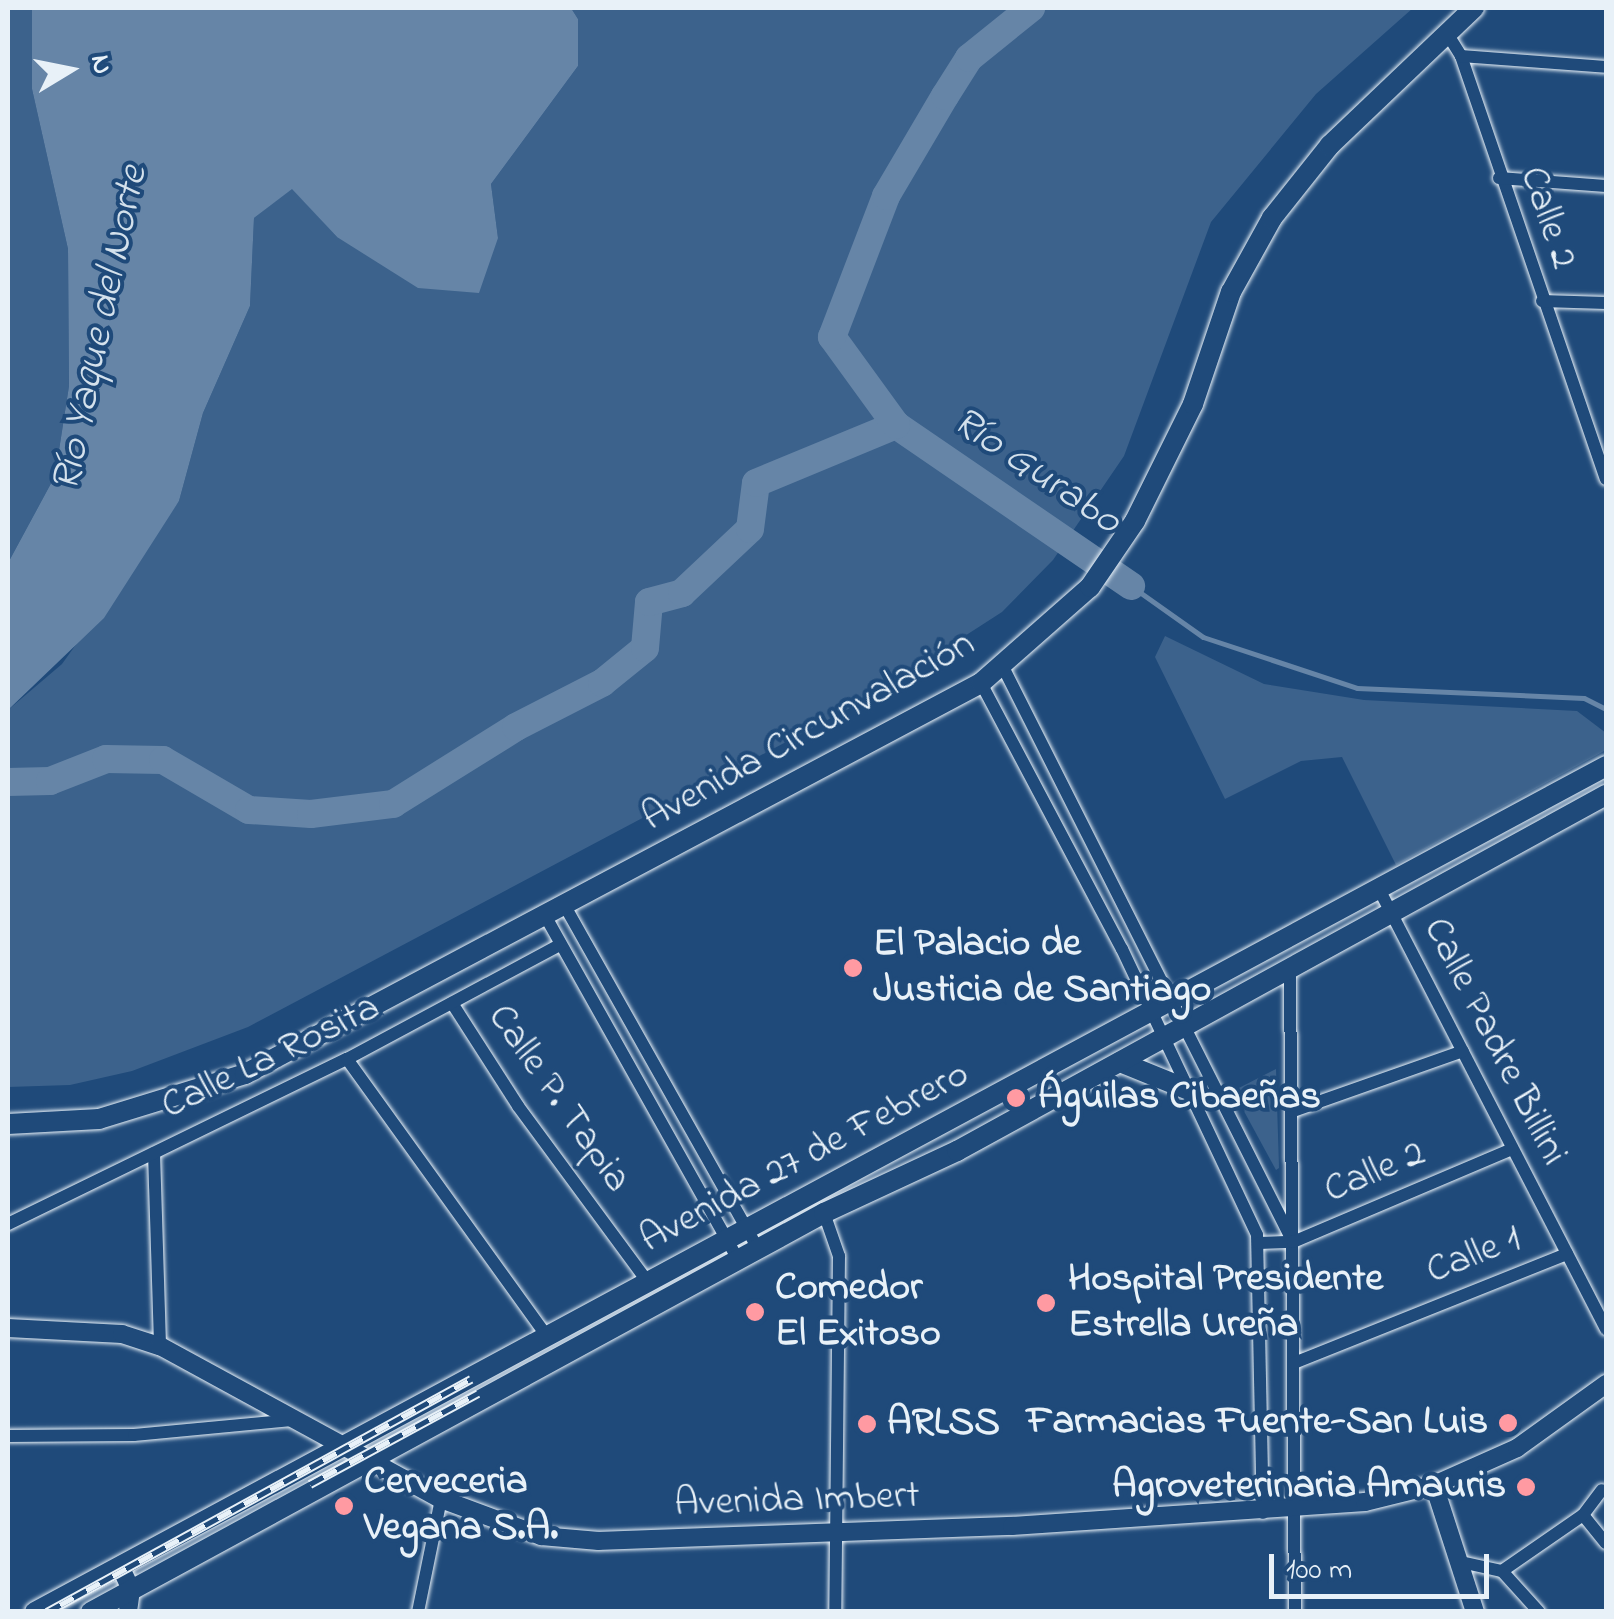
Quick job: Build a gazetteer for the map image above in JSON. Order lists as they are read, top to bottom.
{
  "streets": {
    "main road": ["Avenida Circunvalación", "Avenida 27 de Febrero", "Avenida Imbert"],
    "street": [
      "Calle 2",
      "Calle Padre Billini",
      "Calle La Rosita",
      "Calle P. Tapia",
      "Calle 1"
    ]
  },
  "crossings": [
    ["Calle 2", "Avenida Circunvalación"],
    ["Calle 2", "Calle Padre Billini"],
    ["Calle Padre Billini", "Avenida 27 de Febrero"],
    ["Calle Padre Billini", "Calle 1"],
    ["Calle La Rosita", "Calle P. Tapia"],
    ["Calle P. Tapia", "Avenida 27 de Febrero"],
    ["Avenida 27 de Febrero", "Avenida Imbert"]
  ],
  "water": ["Río Yaque del Norte", "Río Gurabo"],
  "places": [
    "El Palacio de Justicia de Santiago",
    "Águilas Cibaeñas",
    "Hospital Presidente Estrella Ureña",
    "Comedor El Exitoso",
    "Farmacias Fuente-San Luis",
    "ARLSS",
    "Agroveterinaria Amauris",
    "Cerveceria Vegana S.A."
  ],
  "scale_bar": "100 m",
  "north": "right"
}
